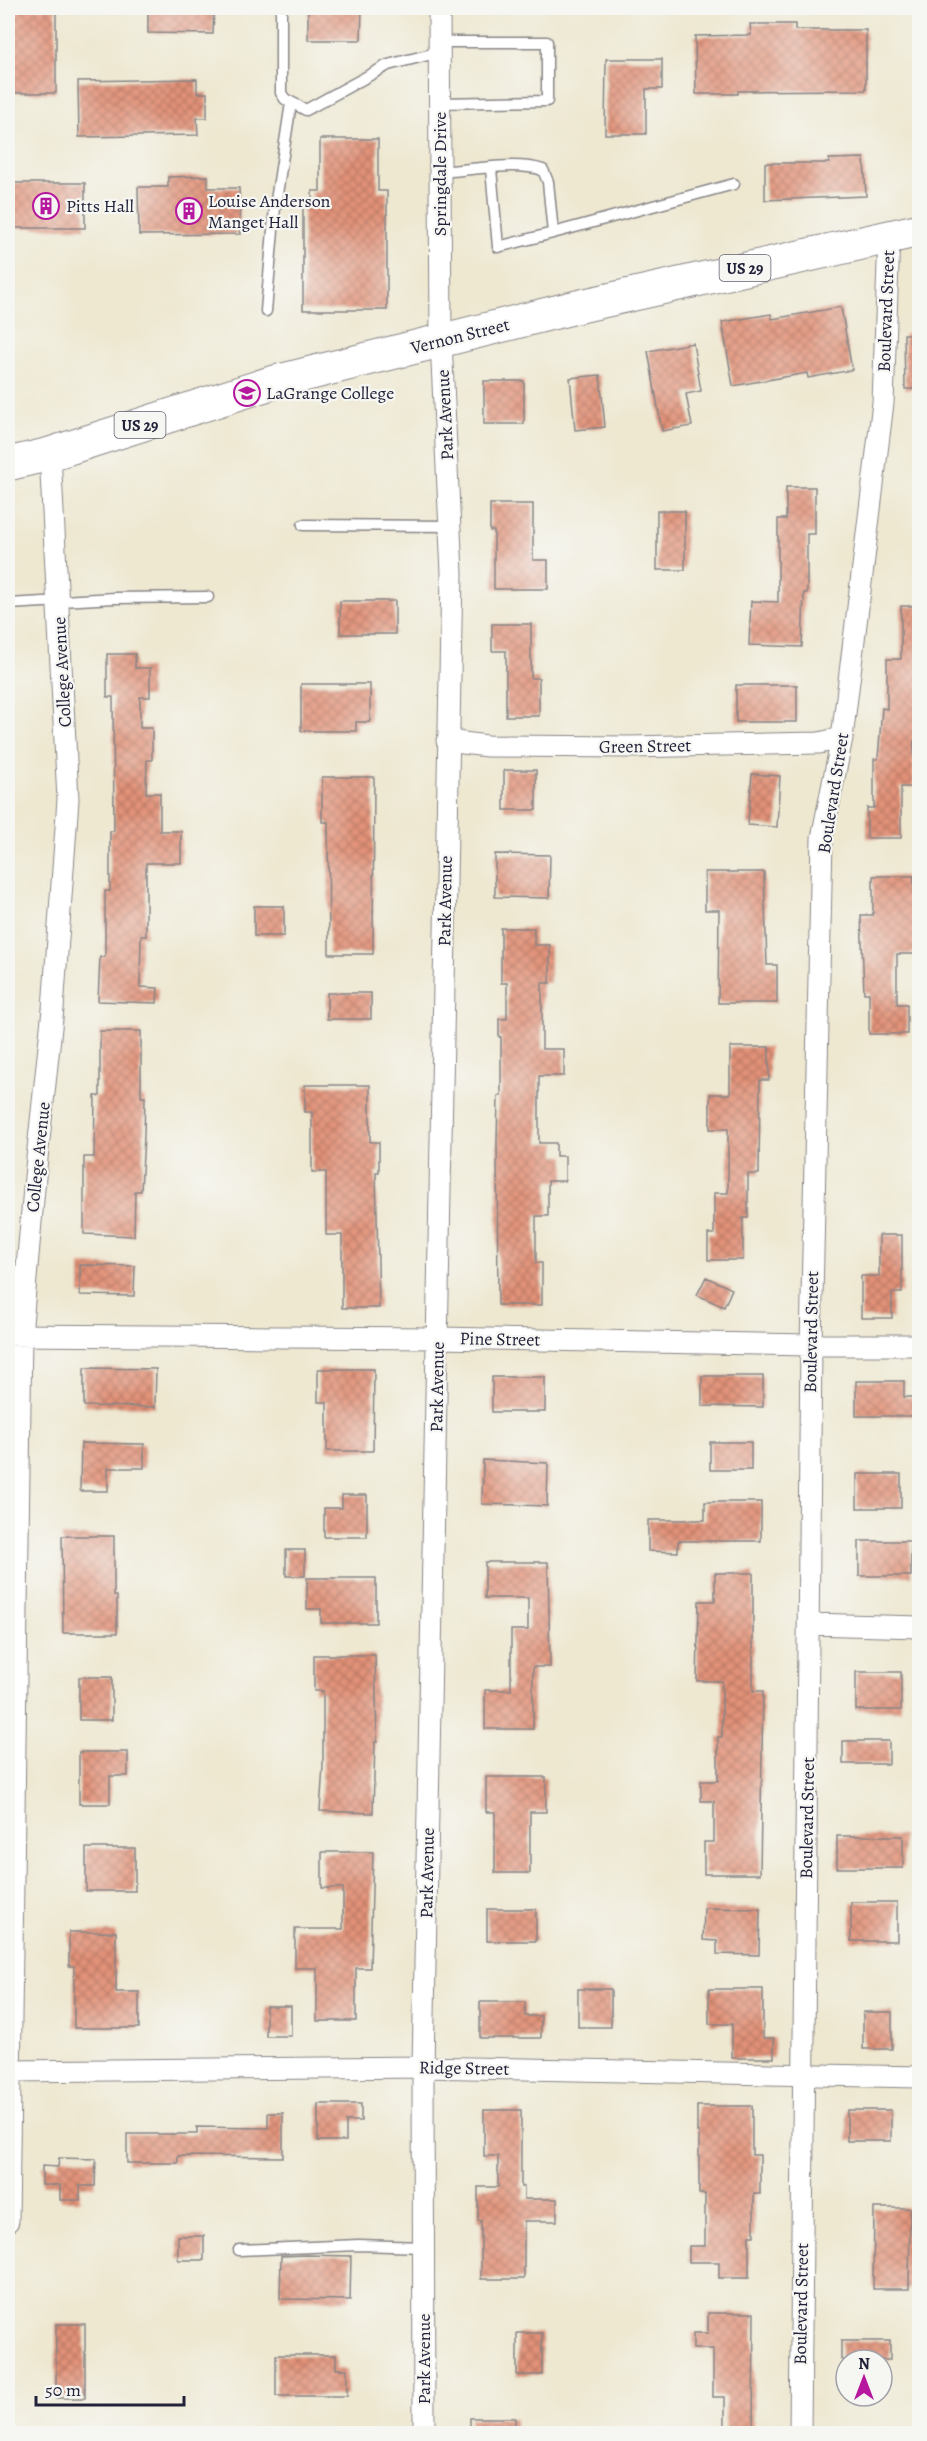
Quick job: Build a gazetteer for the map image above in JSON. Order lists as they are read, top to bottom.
{
  "streets": {
    "main road": ["US 29", "Vernon Street"],
    "street": [
      "Springdale Drive",
      "Boulevard Street",
      "Park Avenue",
      "College Avenue",
      "Green Street",
      "Pine Street",
      "Ridge Street"
    ]
  },
  "crossings": [
    ["Springdale Drive", "Vernon Street"],
    ["Springdale Drive", "Park Avenue"],
    ["Boulevard Street", "Vernon Street"],
    ["Boulevard Street", "Green Street"],
    ["Boulevard Street", "Pine Street"],
    ["Boulevard Street", "Ridge Street"],
    ["Vernon Street", "Park Avenue"],
    ["Vernon Street", "College Avenue"],
    ["Park Avenue", "Green Street"],
    ["Park Avenue", "Pine Street"],
    ["Park Avenue", "Ridge Street"],
    ["College Avenue", "Pine Street"],
    ["College Avenue", "Ridge Street"]
  ],
  "places": {
    "building": ["Pitts Hall", "Louise Anderson Manget Hall"],
    "school or university": ["LaGrange College"]
  },
  "scale_bar": "50 m",
  "north": "top"
}
